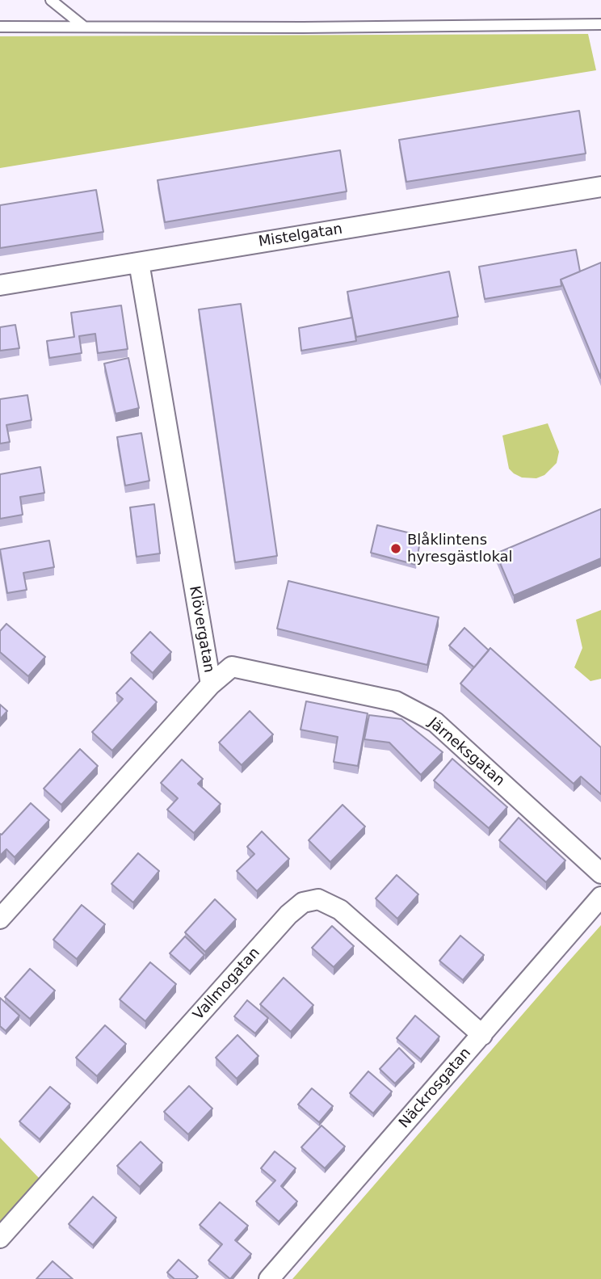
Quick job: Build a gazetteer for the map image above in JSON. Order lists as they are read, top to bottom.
{
  "streets": {
    "street": [
      "Mistelgatan",
      "Klövergatan",
      "Järneksgatan",
      "Vallmogatan",
      "Näckrosgatan"
    ]
  },
  "crossings": [
    ["Mistelgatan", "Klövergatan"],
    ["Klövergatan", "Järneksgatan"],
    ["Vallmogatan", "Näckrosgatan"]
  ],
  "places": ["Blåklintens hyresgästlokal"]
}
